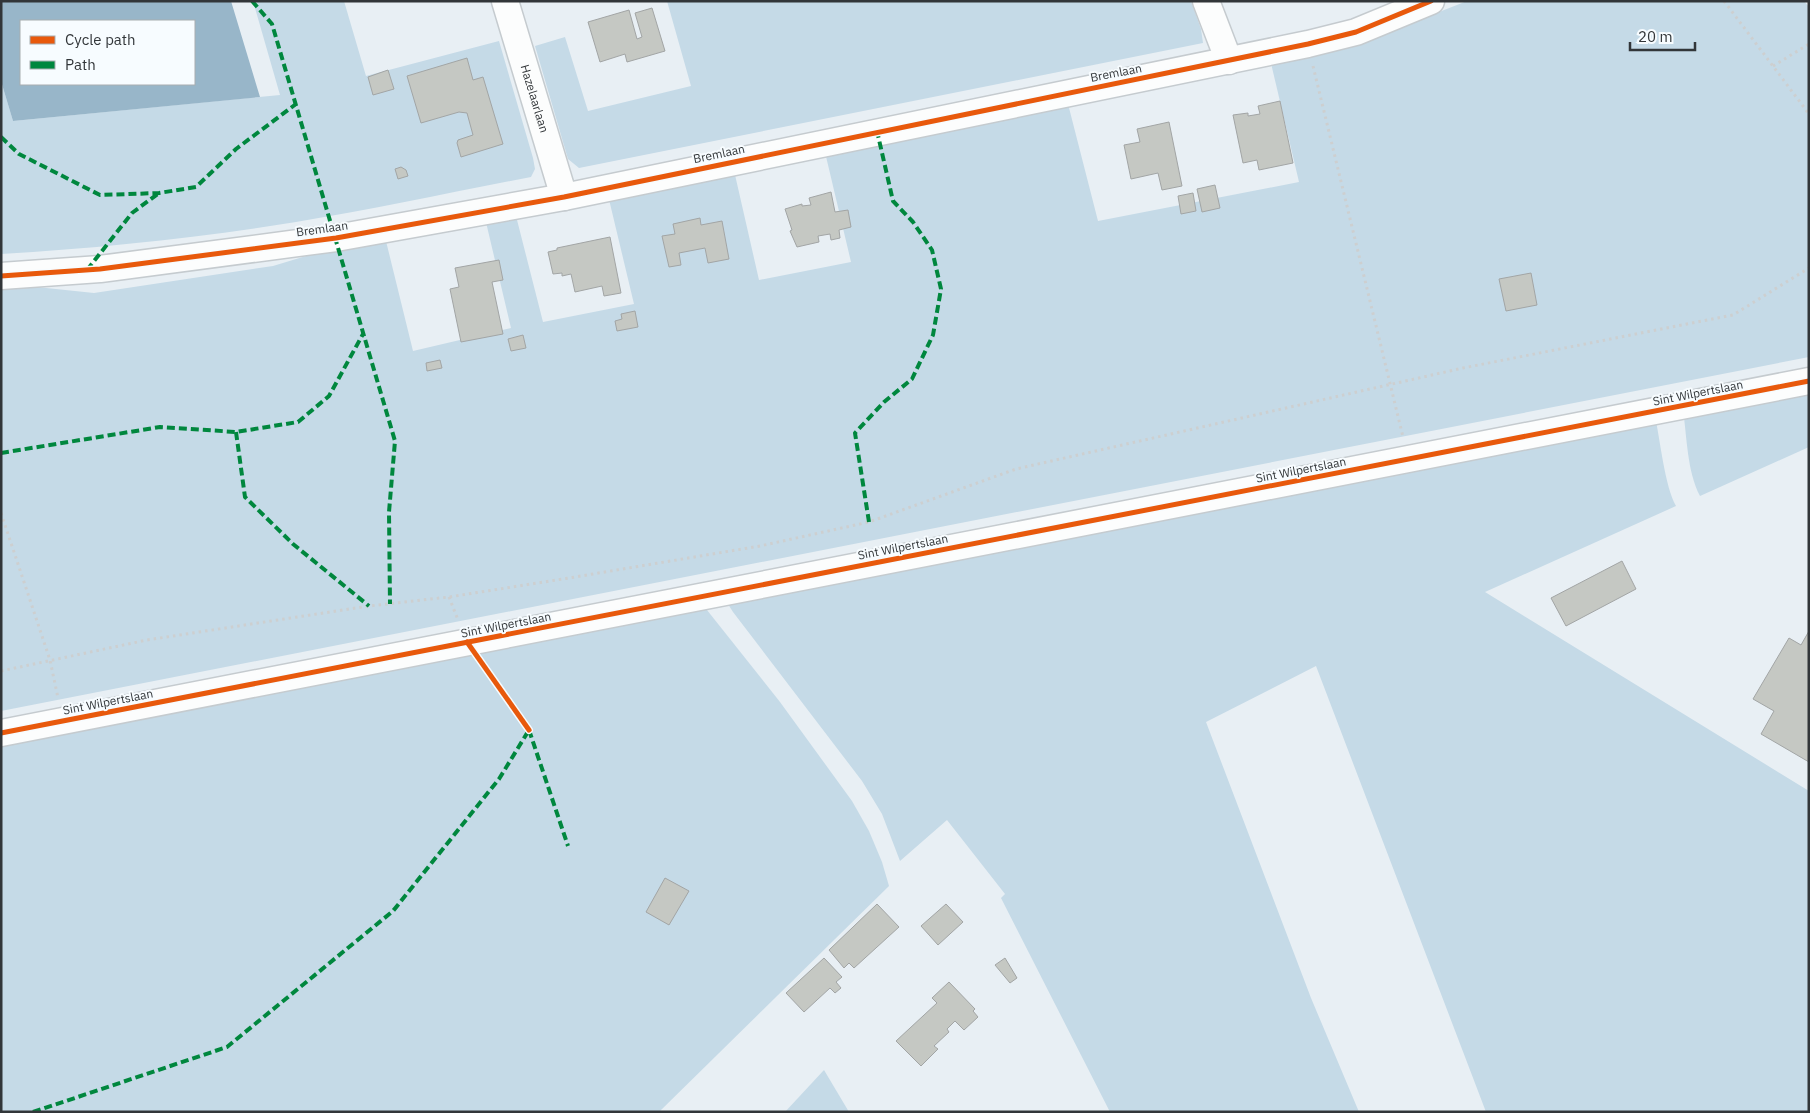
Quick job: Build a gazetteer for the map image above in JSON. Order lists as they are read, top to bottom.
{
  "streets": {
    "street": ["Bremlaan", "Hazelaarlaan", "Sint Wilpertslaan"]
  },
  "crossings": [
    ["Bremlaan", "Hazelaarlaan"]
  ],
  "legend": ["Cycle path", "Path"],
  "scale_bar": "20 m"
}
